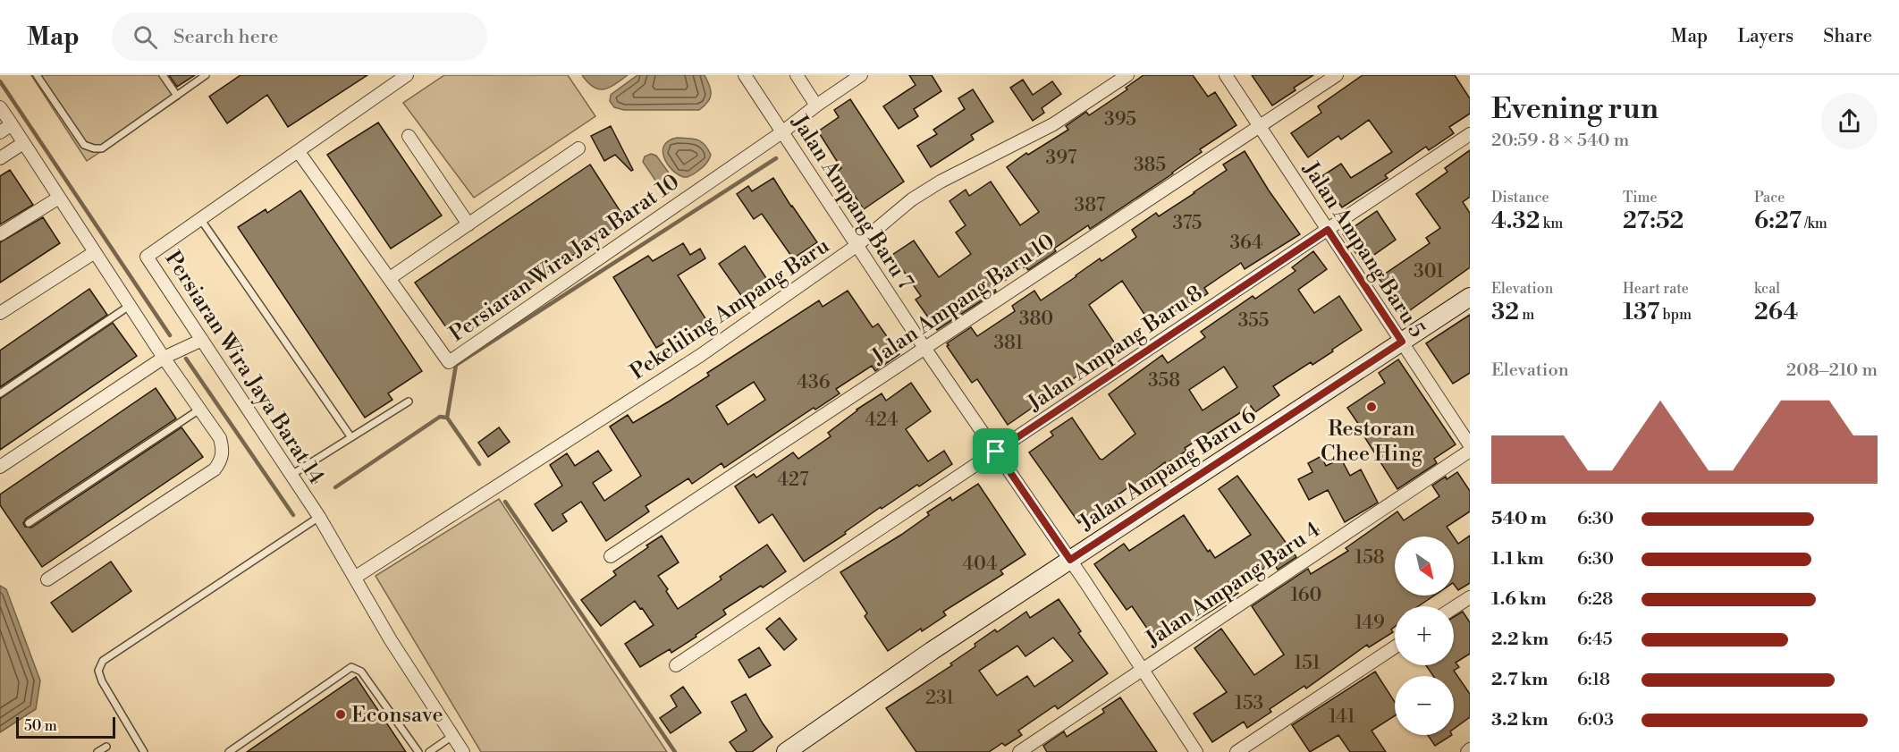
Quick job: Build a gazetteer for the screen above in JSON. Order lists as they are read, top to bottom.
{
  "streets": {
    "main road": ["Jalan Ampang Baru 6"],
    "street": [
      "Jalan Ampang Baru 7",
      "Jalan Ampang Baru 5",
      "Persiaran Wira Jaya Barat 10",
      "Jalan Ampang Baru 10",
      "Pekeliling Ampang Baru",
      "Jalan Ampang Baru 8",
      "Persiaran Wira Jaya Barat 14",
      "Jalan Ampang Baru 4"
    ]
  },
  "crossings": [
    ["Jalan Ampang Baru 7", "Persiaran Wira Jaya Barat 10"],
    ["Jalan Ampang Baru 7", "Jalan Ampang Baru 10"],
    ["Jalan Ampang Baru 7", "Pekeliling Ampang Baru"],
    ["Jalan Ampang Baru 7", "Jalan Ampang Baru 8"],
    ["Jalan Ampang Baru 7", "Jalan Ampang Baru 6"],
    ["Jalan Ampang Baru 7", "Jalan Ampang Baru 4"],
    ["Jalan Ampang Baru 5", "Jalan Ampang Baru 10"],
    ["Jalan Ampang Baru 5", "Jalan Ampang Baru 8"],
    ["Jalan Ampang Baru 5", "Jalan Ampang Baru 6"],
    ["Persiaran Wira Jaya Barat 10", "Persiaran Wira Jaya Barat 14"],
    ["Pekeliling Ampang Baru", "Persiaran Wira Jaya Barat 14"]
  ],
  "places": ["Restoran Chee Hing", "Econsave"],
  "house_numbers": [
    "395",
    "397",
    "385",
    "387",
    "375",
    "364",
    "301",
    "380",
    "355",
    "381",
    "358",
    "436",
    "424",
    "427",
    "158",
    "404",
    "160",
    "149",
    "151",
    "231",
    "153",
    "141"
  ],
  "scale_bar": "50 m",
  "north": "bottom right",
  "page": {
    "header": "Map",
    "search": "Search here",
    "nav": ["Map", "Layers", "Share"],
    "heading": ["Evening run", "20:59 · 8 × 540 m"],
    "stats": [
      ["Distance", "4.32 km"],
      ["Time", "27:52"],
      ["Pace", "6:27 /km"],
      ["Elevation", "32 m"],
      ["Heart rate", "137 bpm"],
      ["kcal", "264"]
    ],
    "chart": ["Elevation", "208–210 m"],
    "list": [
      {
        "name": "540 m",
        "note": "6:30"
      },
      {
        "name": "1.1 km",
        "note": "6:30"
      },
      {
        "name": "1.6 km",
        "note": "6:28"
      },
      {
        "name": "2.2 km",
        "note": "6:45"
      },
      {
        "name": "2.7 km",
        "note": "6:18"
      },
      {
        "name": "3.2 km",
        "note": "6:03"
      }
    ],
    "map_buttons": ["+", "−"],
    "scale": "50 m"
  }
}
